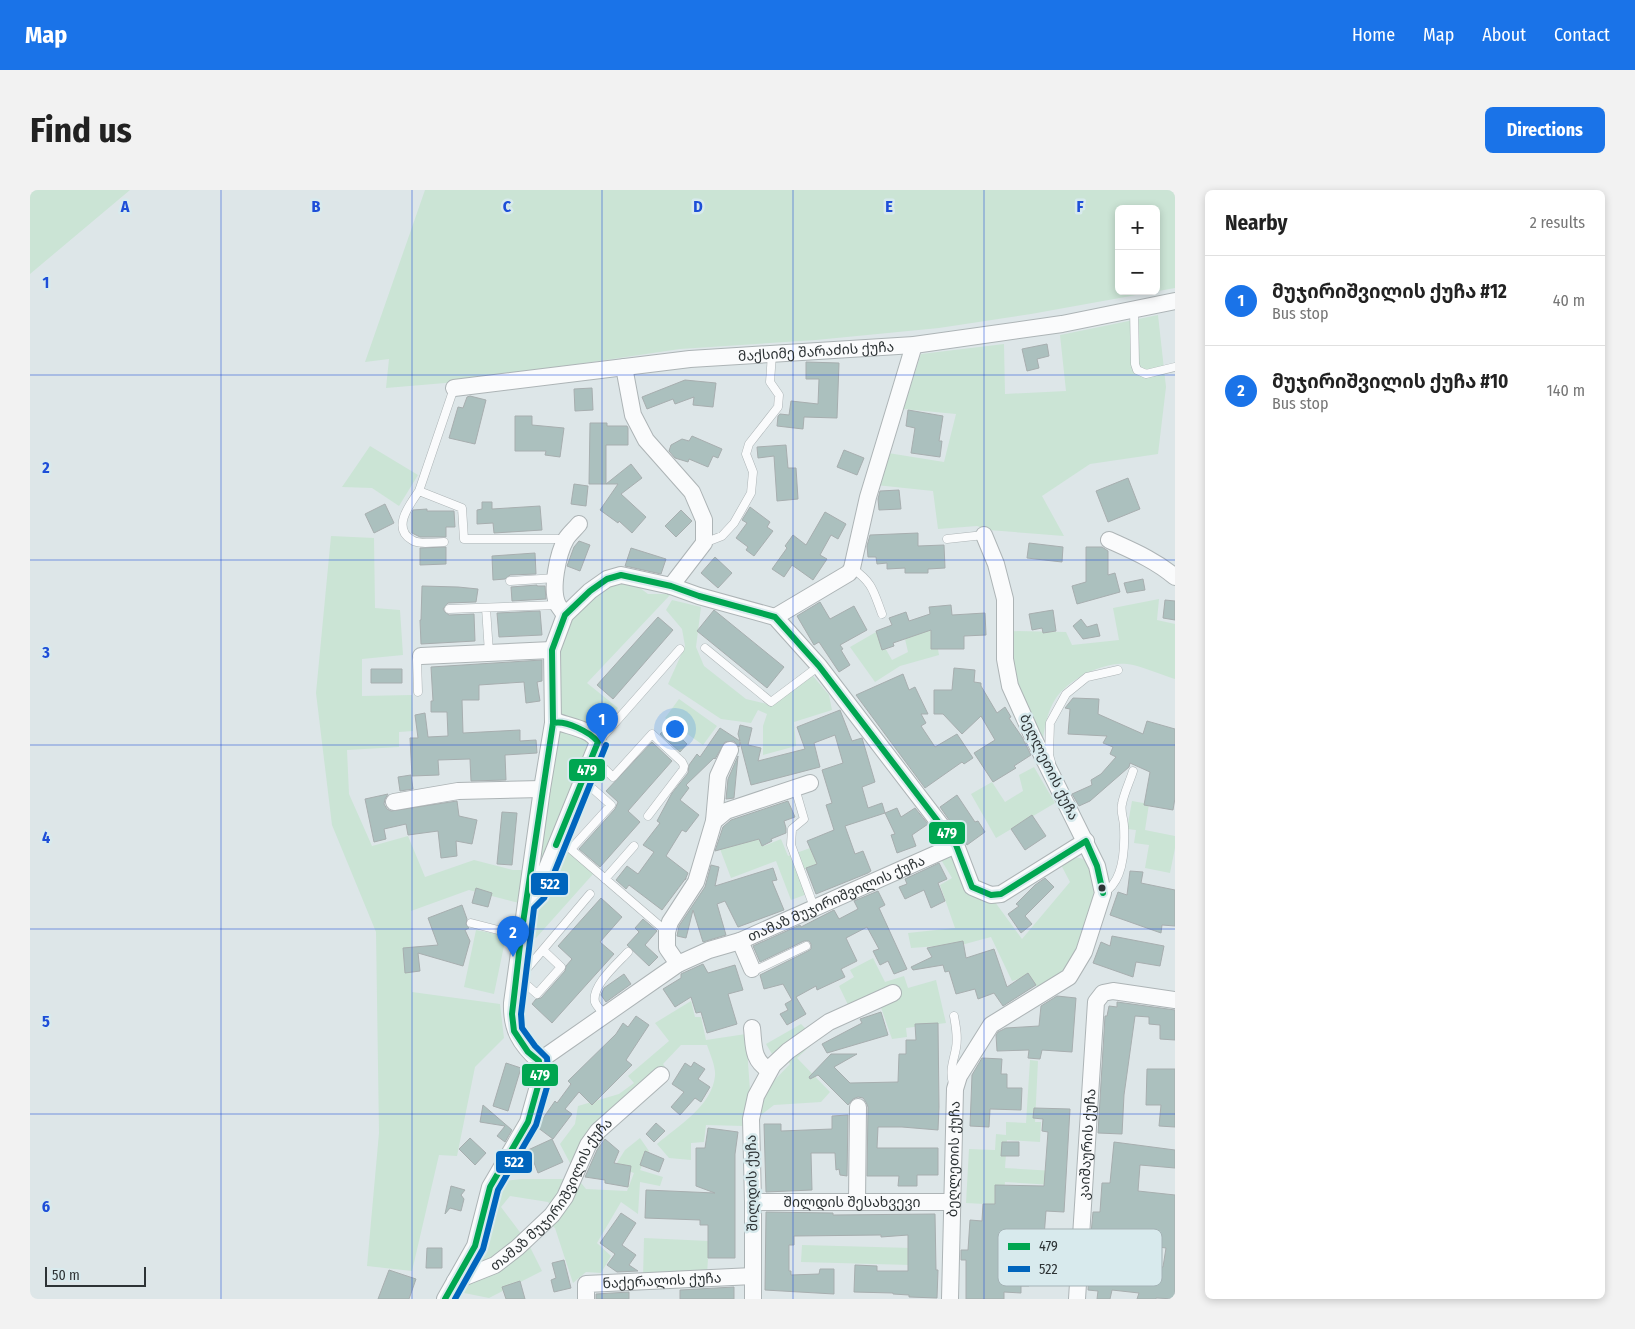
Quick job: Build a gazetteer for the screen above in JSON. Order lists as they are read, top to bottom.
{
  "streets": {
    "street": [
      "მაქსიმე შარაძის ქუჩა",
      "ბეღლეთის ქუჩა",
      "თამაზ მუჯირიშვილის ქუჩა",
      "კაიშაურის ქუჩა",
      "შილდის ქუჩა",
      "შილდის შესახვევი",
      "ნაქერალის ქუჩა"
    ]
  },
  "crossings": [
    ["ბეღლეთის ქუჩა", "შილდის შესახვევი"],
    ["შილდის ქუჩა", "შილდის შესახვევი"],
    ["შილდის ქუჩა", "ნაქერალის ქუჩა"]
  ],
  "lines": ["transit line 479", "transit line 522"],
  "legend": ["479", "522"],
  "scale_bar": "50 m",
  "page": {
    "header": "Map",
    "nav": [
      "Home",
      "Map",
      "About",
      "Contact"
    ],
    "buttons": "Directions",
    "title": "Find us",
    "heading": ["Nearby", "2 results"],
    "map_buttons": ["+", "−"],
    "list": [
      {
        "mark": "1",
        "name": "მუჯირიშვილის ქუჩა #12",
        "note": "Bus stop",
        "value": "40 m"
      },
      {
        "mark": "2",
        "name": "მუჯირიშვილის ქუჩა #10",
        "note": "Bus stop",
        "value": "140 m"
      }
    ],
    "pins": ["1", "2"],
    "scale": "50 m"
  },
  "grid": {
    "columns": [
      "A",
      "B",
      "C",
      "D",
      "E",
      "F"
    ],
    "rows": [
      "1",
      "2",
      "3",
      "4",
      "5",
      "6"
    ]
  }
}
